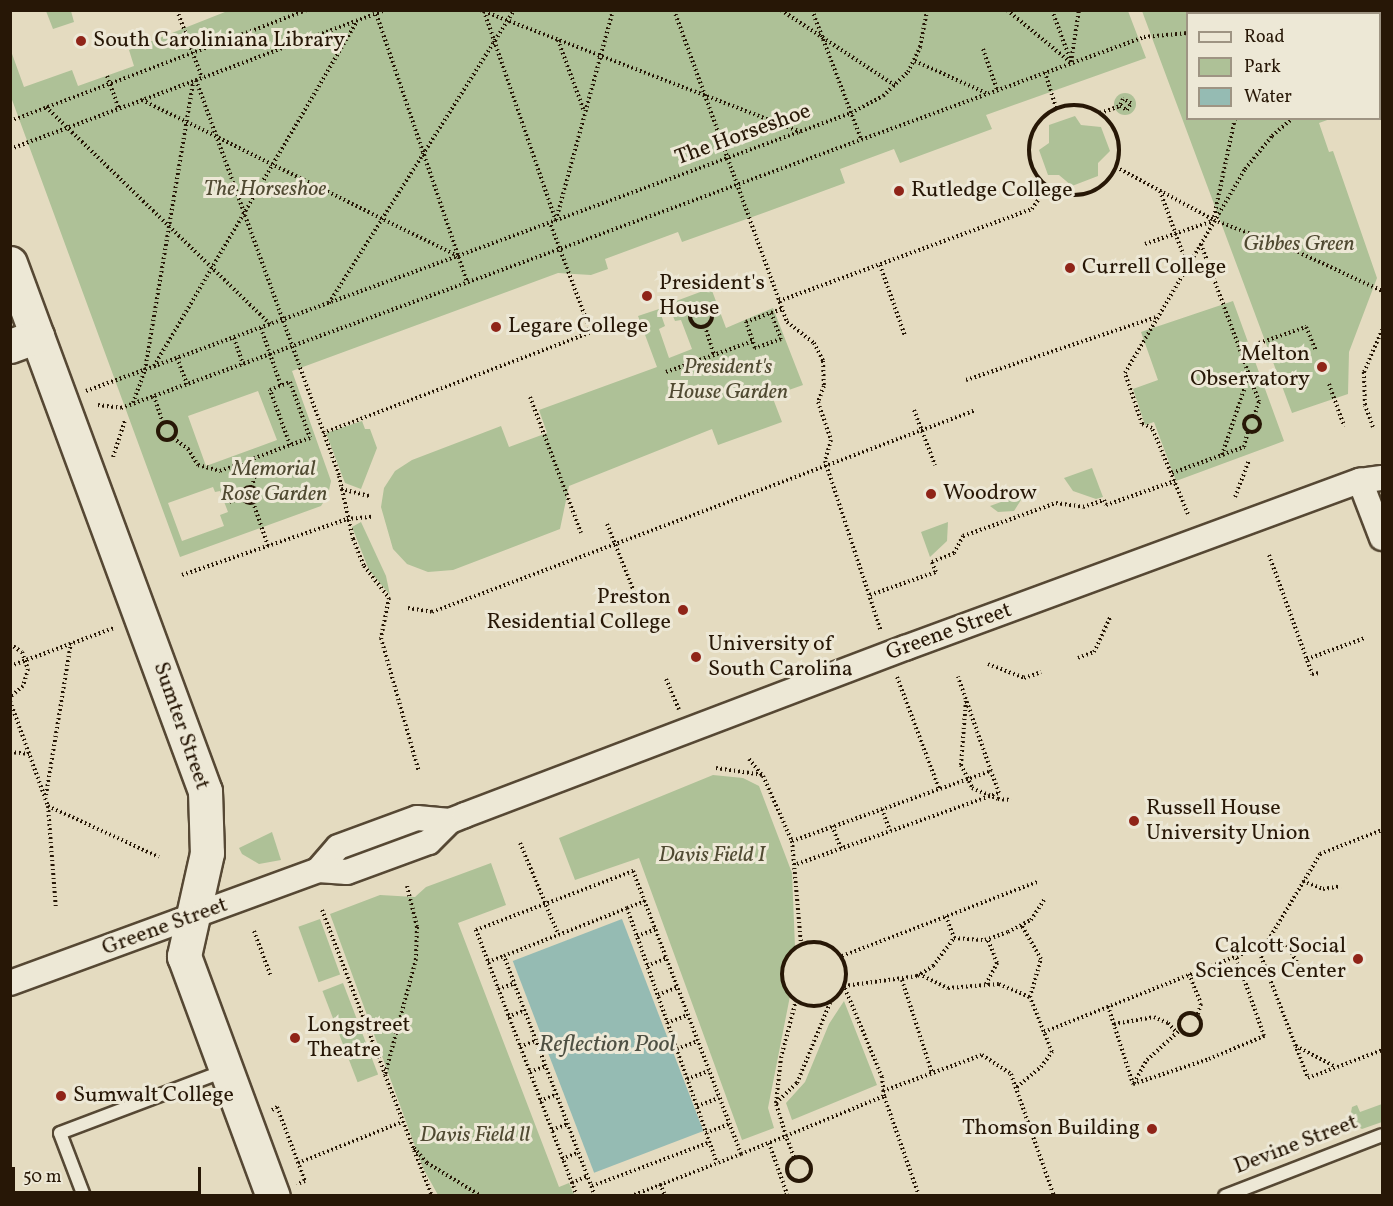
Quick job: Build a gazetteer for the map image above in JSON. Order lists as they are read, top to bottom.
{
  "streets": {
    "street": ["Greene Street", "Sumter Street"],
    "lane": ["Devine Street"],
    "path": ["The Horseshoe"]
  },
  "crossings": [
    ["Greene Street", "Sumter Street"]
  ],
  "water": ["Reflection Pool"],
  "parks": [
    "The Horseshoe",
    "Gibbes Green",
    "President's House Garden",
    "Memorial Rose Garden",
    "Davis Field I",
    "Davis Field ll"
  ],
  "places": [
    "South Caroliniana Library",
    "Rutledge College",
    "Currell College",
    "President's House",
    "Legare College",
    "Melton Observatory",
    "Woodrow",
    "Preston Residential College",
    "University of South Carolina",
    "Russell House University Union",
    "Calcott Social Sciences Center",
    "Longstreet Theatre",
    "Sumwalt College",
    "Thomson Building"
  ],
  "legend": ["Road", "Park", "Water"],
  "scale_bar": "50 m"
}
